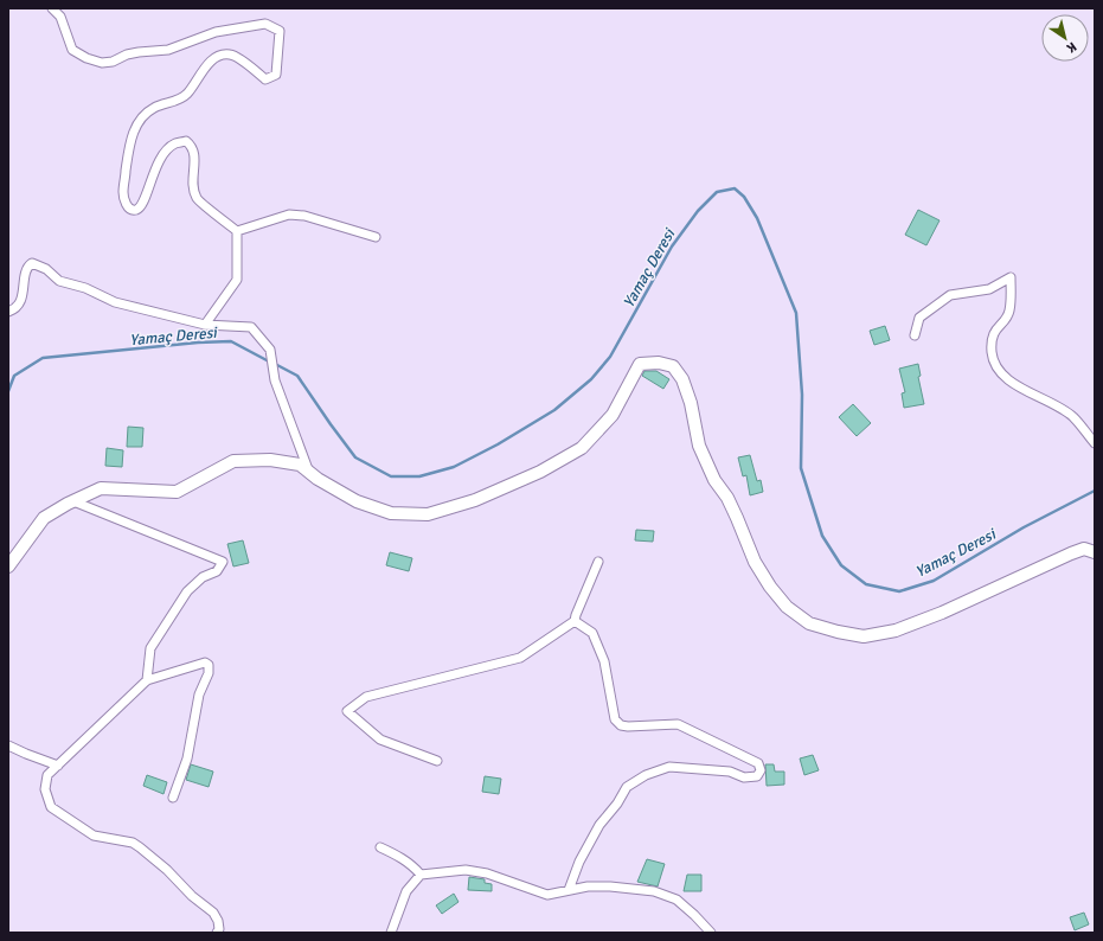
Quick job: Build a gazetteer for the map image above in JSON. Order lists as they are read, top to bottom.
{
  "water": ["Yamaç Deresi"],
  "north": "bottom right"
}
